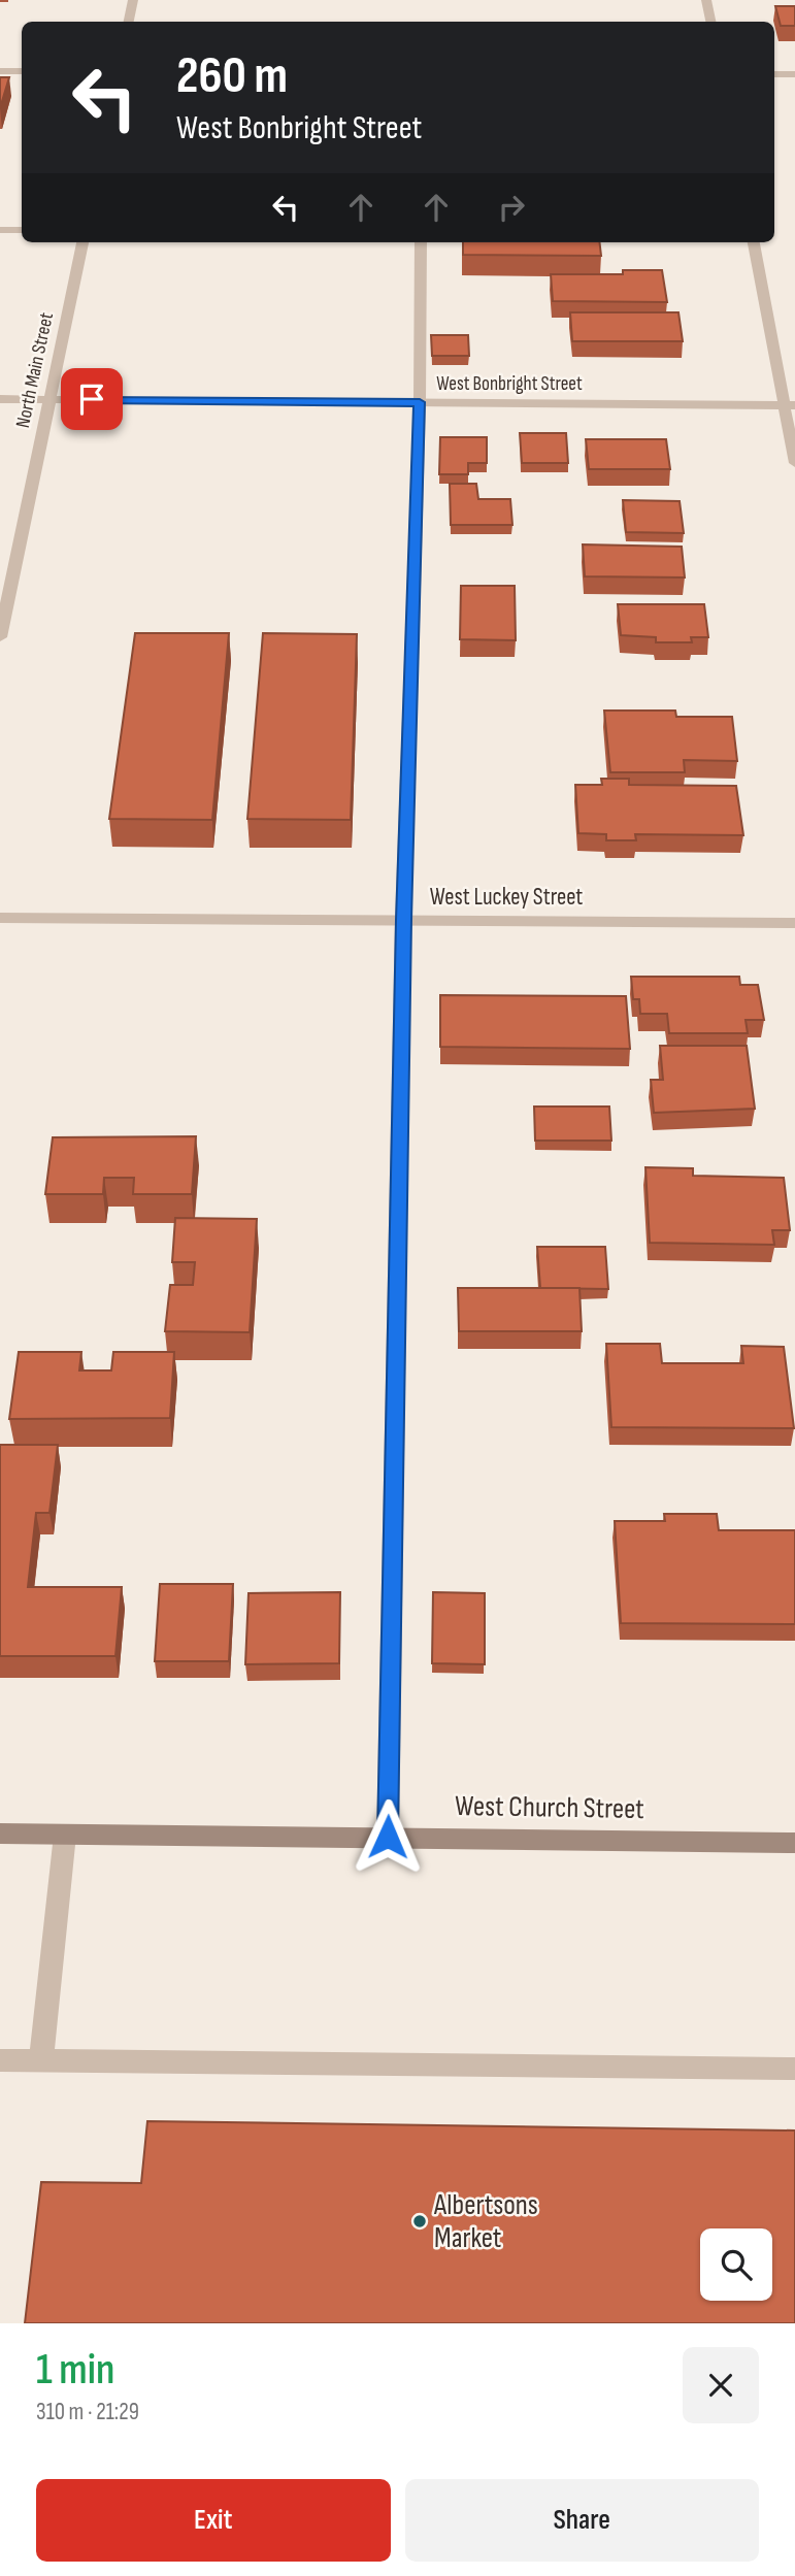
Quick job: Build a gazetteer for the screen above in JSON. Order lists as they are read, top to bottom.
{
  "streets": {
    "street": [
      "North Main Street",
      "West Bonbright Street",
      "West Luckey Street",
      "West Church Street"
    ]
  },
  "crossings": [
    ["North Main Street", "West Bonbright Street"]
  ],
  "places": ["Albertsons Market"],
  "page": {
    "turn": ["260 m", "West Bonbright Street"],
    "heading": ["1 min", "310 m · 21:29"],
    "buttons": ["Exit", "Share"]
  }
}
